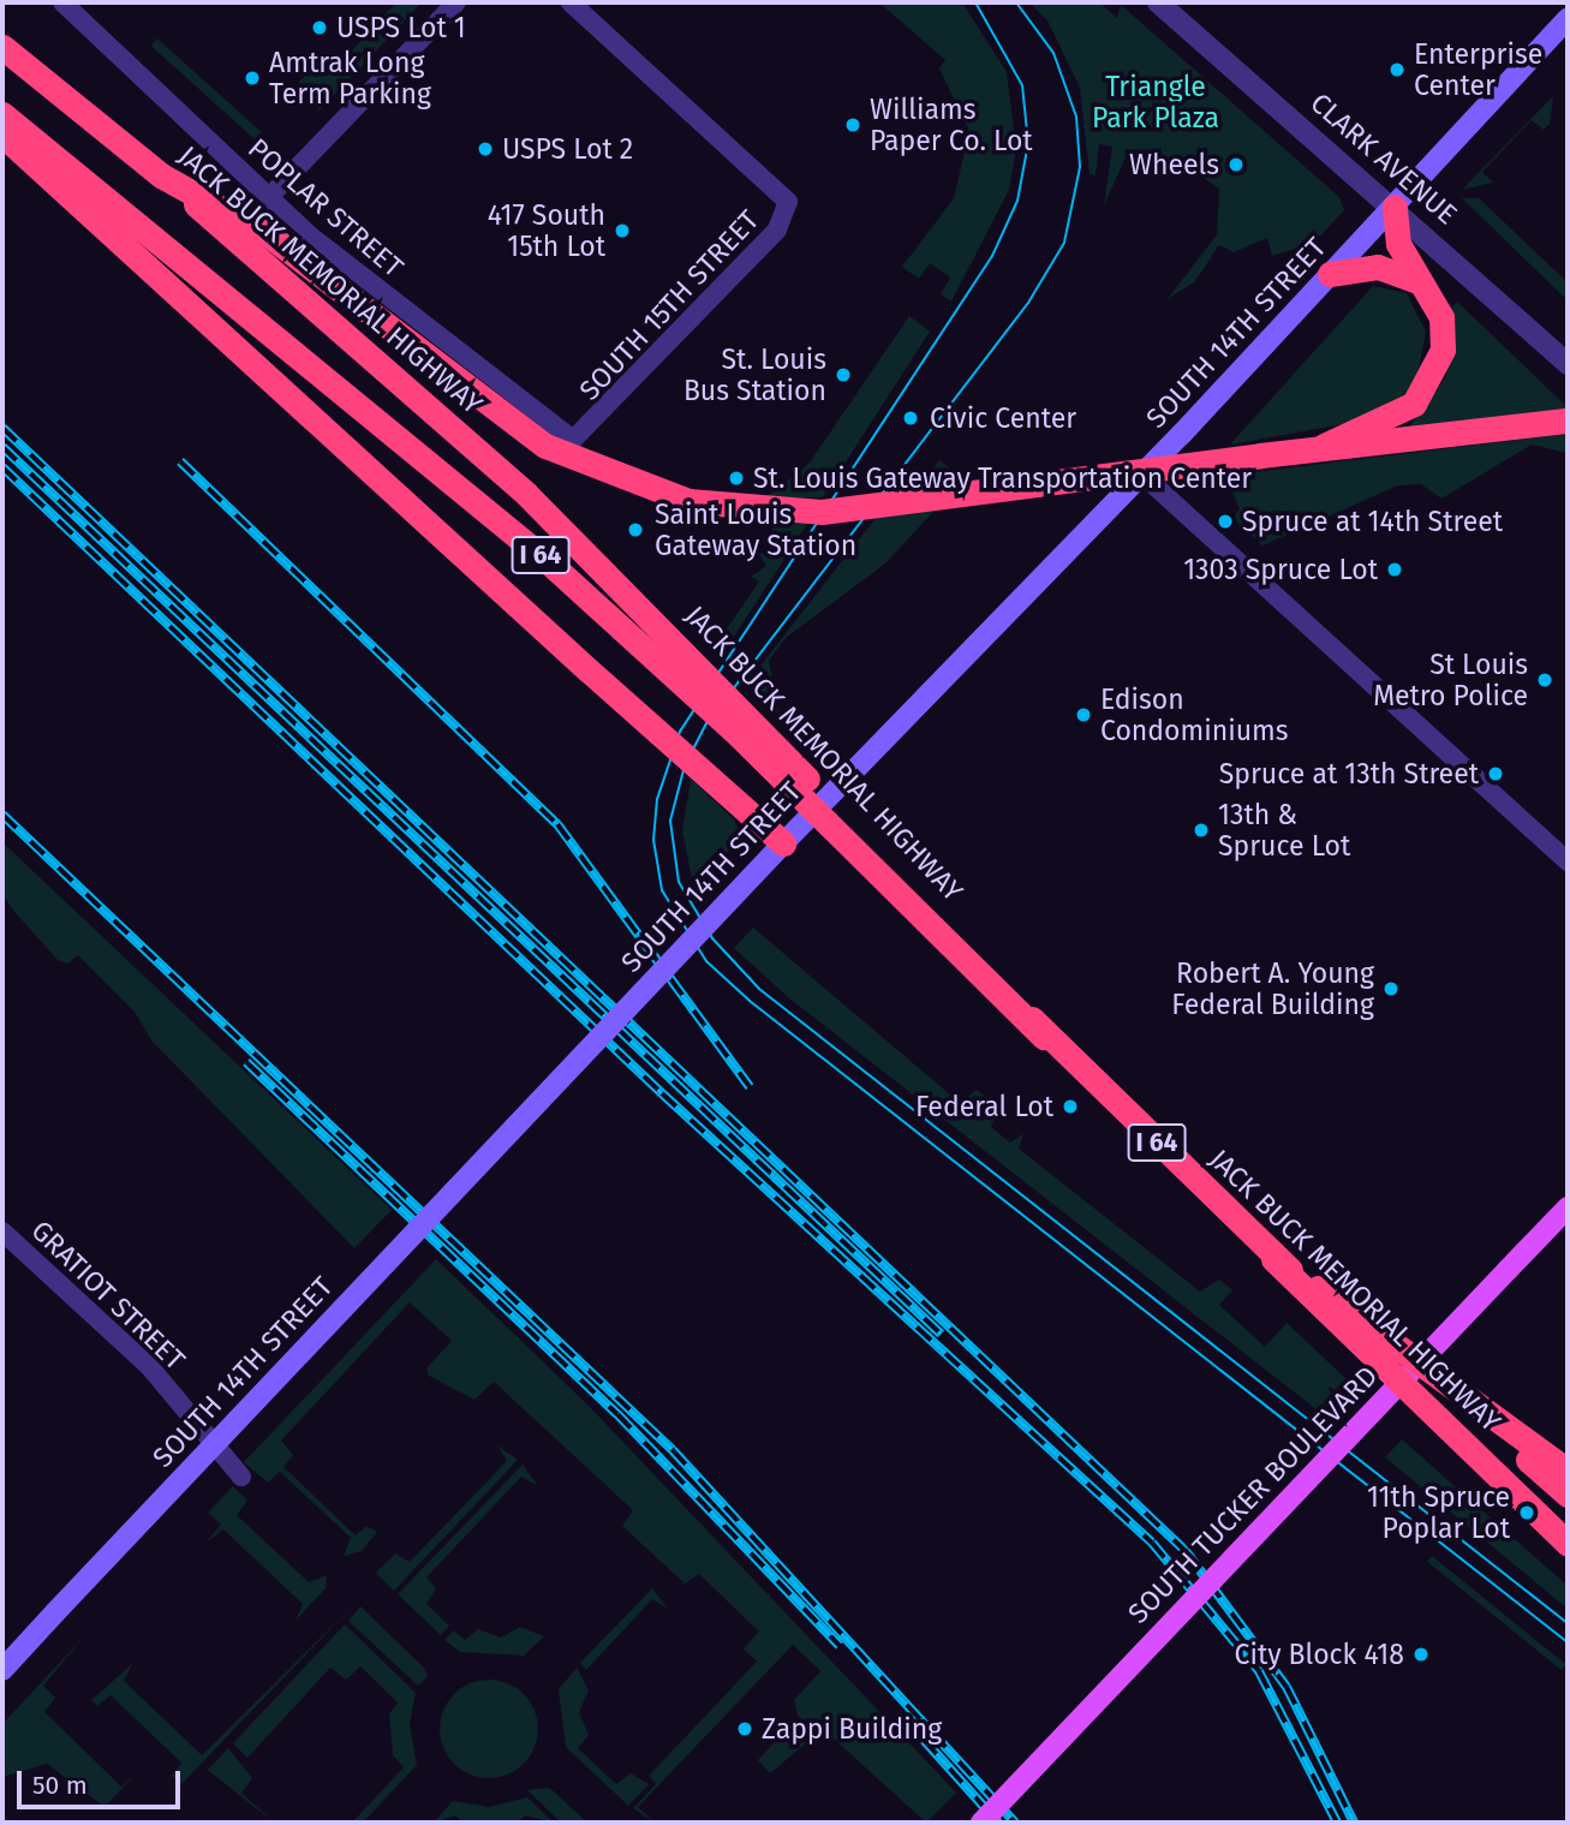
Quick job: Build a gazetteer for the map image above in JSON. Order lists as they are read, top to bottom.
{
  "streets": {
    "highway": ["JACK BUCK MEMORIAL HIGHWAY", "I 64"],
    "main road": ["SOUTH 14TH STREET", "SOUTH TUCKER BOULEVARD"],
    "street": [
      "CLARK AVENUE",
      "POPLAR STREET",
      "SOUTH 15TH STREET",
      "GRATIOT STREET"
    ]
  },
  "crossings": [
    ["CLARK AVENUE", "SOUTH 14TH STREET"],
    ["POPLAR STREET", "SOUTH 15TH STREET"]
  ],
  "parks": ["Triangle Park Plaza"],
  "places": [
    "USPS Lot 1",
    "Enterprise Center",
    "Amtrak Long Term Parking",
    "Williams Paper Co. Lot",
    "USPS Lot 2",
    "Wheels",
    "417 South 15th Lot",
    "St. Louis Bus Station",
    "Civic Center",
    "St. Louis Gateway Transportation Center",
    "Spruce at 14th Street",
    "Saint Louis Gateway Station",
    "1303 Spruce Lot",
    "St Louis Metro Police",
    "Edison Condominiums",
    "Spruce at 13th Street",
    "13th & Spruce Lot",
    "Robert A. Young Federal Building",
    "Federal Lot",
    "11th Spruce Poplar Lot",
    "City Block 418",
    "Zappi Building"
  ],
  "scale_bar": "50 m"
}
